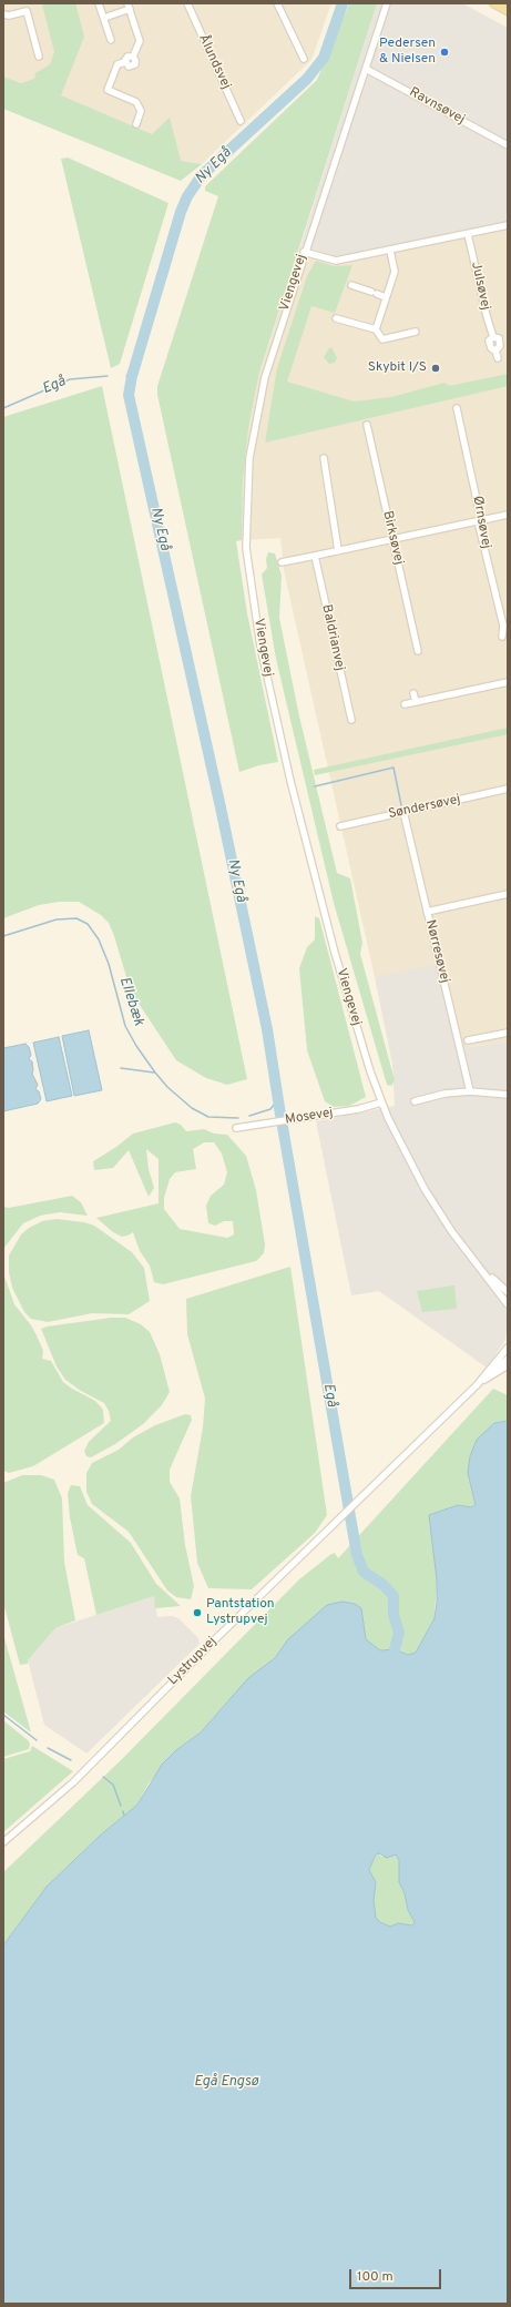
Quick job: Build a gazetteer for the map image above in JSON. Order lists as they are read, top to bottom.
{
  "streets": {
    "street": [
      "Ålundsvej",
      "Ravnsøvej",
      "Viengevej",
      "Julsøvej",
      "Ørnsøvej",
      "Birksøvej",
      "Baldrianvej",
      "Søndersøvej",
      "Nørresøvej",
      "Mosevej",
      "Lystrupvej"
    ]
  },
  "crossings": [
    ["Ravnsøvej", "Viengevej"],
    ["Viengevej", "Mosevej"],
    ["Søndersøvej", "Nørresøvej"]
  ],
  "water": [
    "Ny Egå",
    "Egå",
    "Ellebæk",
    "Egå Engsø"
  ],
  "places": ["Pedersen & Nielsen", "Skybit I/S", "Pantstation Lystrupvej"],
  "scale_bar": "100 m"
}
